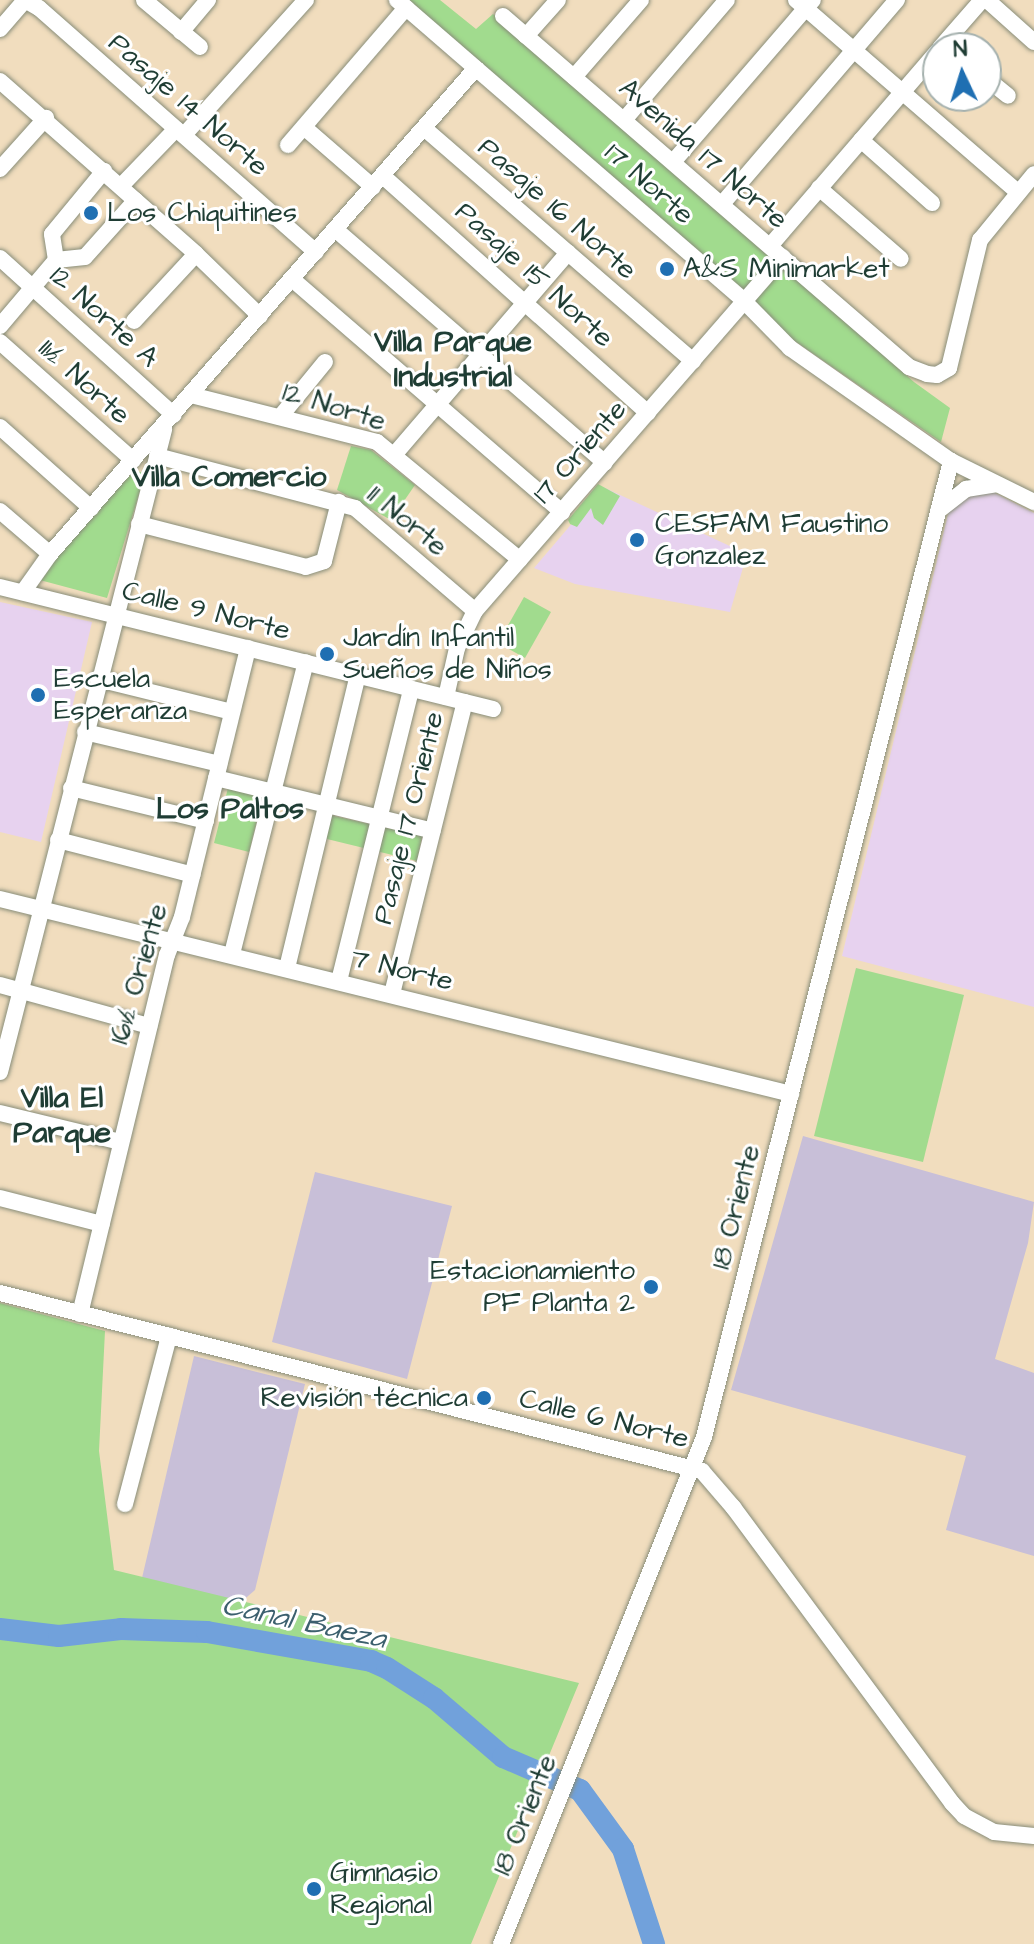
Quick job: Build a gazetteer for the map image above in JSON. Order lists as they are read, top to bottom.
{
  "streets": {
    "street": [
      "Pasaje 14 Norte",
      "Avenida 17 Norte",
      "17 Norte",
      "Pasaje 16 Norte",
      "Pasaje 15 Norte",
      "12 Norte A",
      "11½ Norte",
      "12 Norte",
      "17 Oriente",
      "11 Norte",
      "Calle 9 Norte",
      "Pasaje 17 Oriente",
      "7 Norte",
      "16½ Oriente",
      "18 Oriente",
      "Calle 6 Norte"
    ]
  },
  "crossings": [
    ["Avenida 17 Norte", "17 Oriente"],
    ["17 Norte", "17 Oriente"],
    ["17 Norte", "18 Oriente"],
    ["Pasaje 16 Norte", "17 Oriente"],
    ["Pasaje 15 Norte", "17 Oriente"],
    ["12 Norte", "17 Oriente"],
    ["17 Oriente", "11 Norte"],
    ["17 Oriente", "Calle 9 Norte"],
    ["Calle 9 Norte", "Pasaje 17 Oriente"],
    ["Calle 9 Norte", "16½ Oriente"],
    ["Pasaje 17 Oriente", "7 Norte"],
    ["7 Norte", "16½ Oriente"],
    ["7 Norte", "18 Oriente"],
    ["16½ Oriente", "Calle 6 Norte"],
    ["18 Oriente", "Calle 6 Norte"]
  ],
  "districts": [
    "Villa Parque Industrial",
    "Villa Comercio",
    "Los Paltos",
    "Villa El Parque"
  ],
  "water": ["Canal Baeza"],
  "places": [
    "Los Chiquitines",
    "A&S Minimarket",
    "CESFAM Faustino Gonzalez",
    "Jardín Infantil Sueños de Niños",
    "Escuela Esperanza",
    "Estacionamiento PF Planta 2",
    "Revisión técnica",
    "Gimnasio Regional"
  ],
  "north": "top"
}
